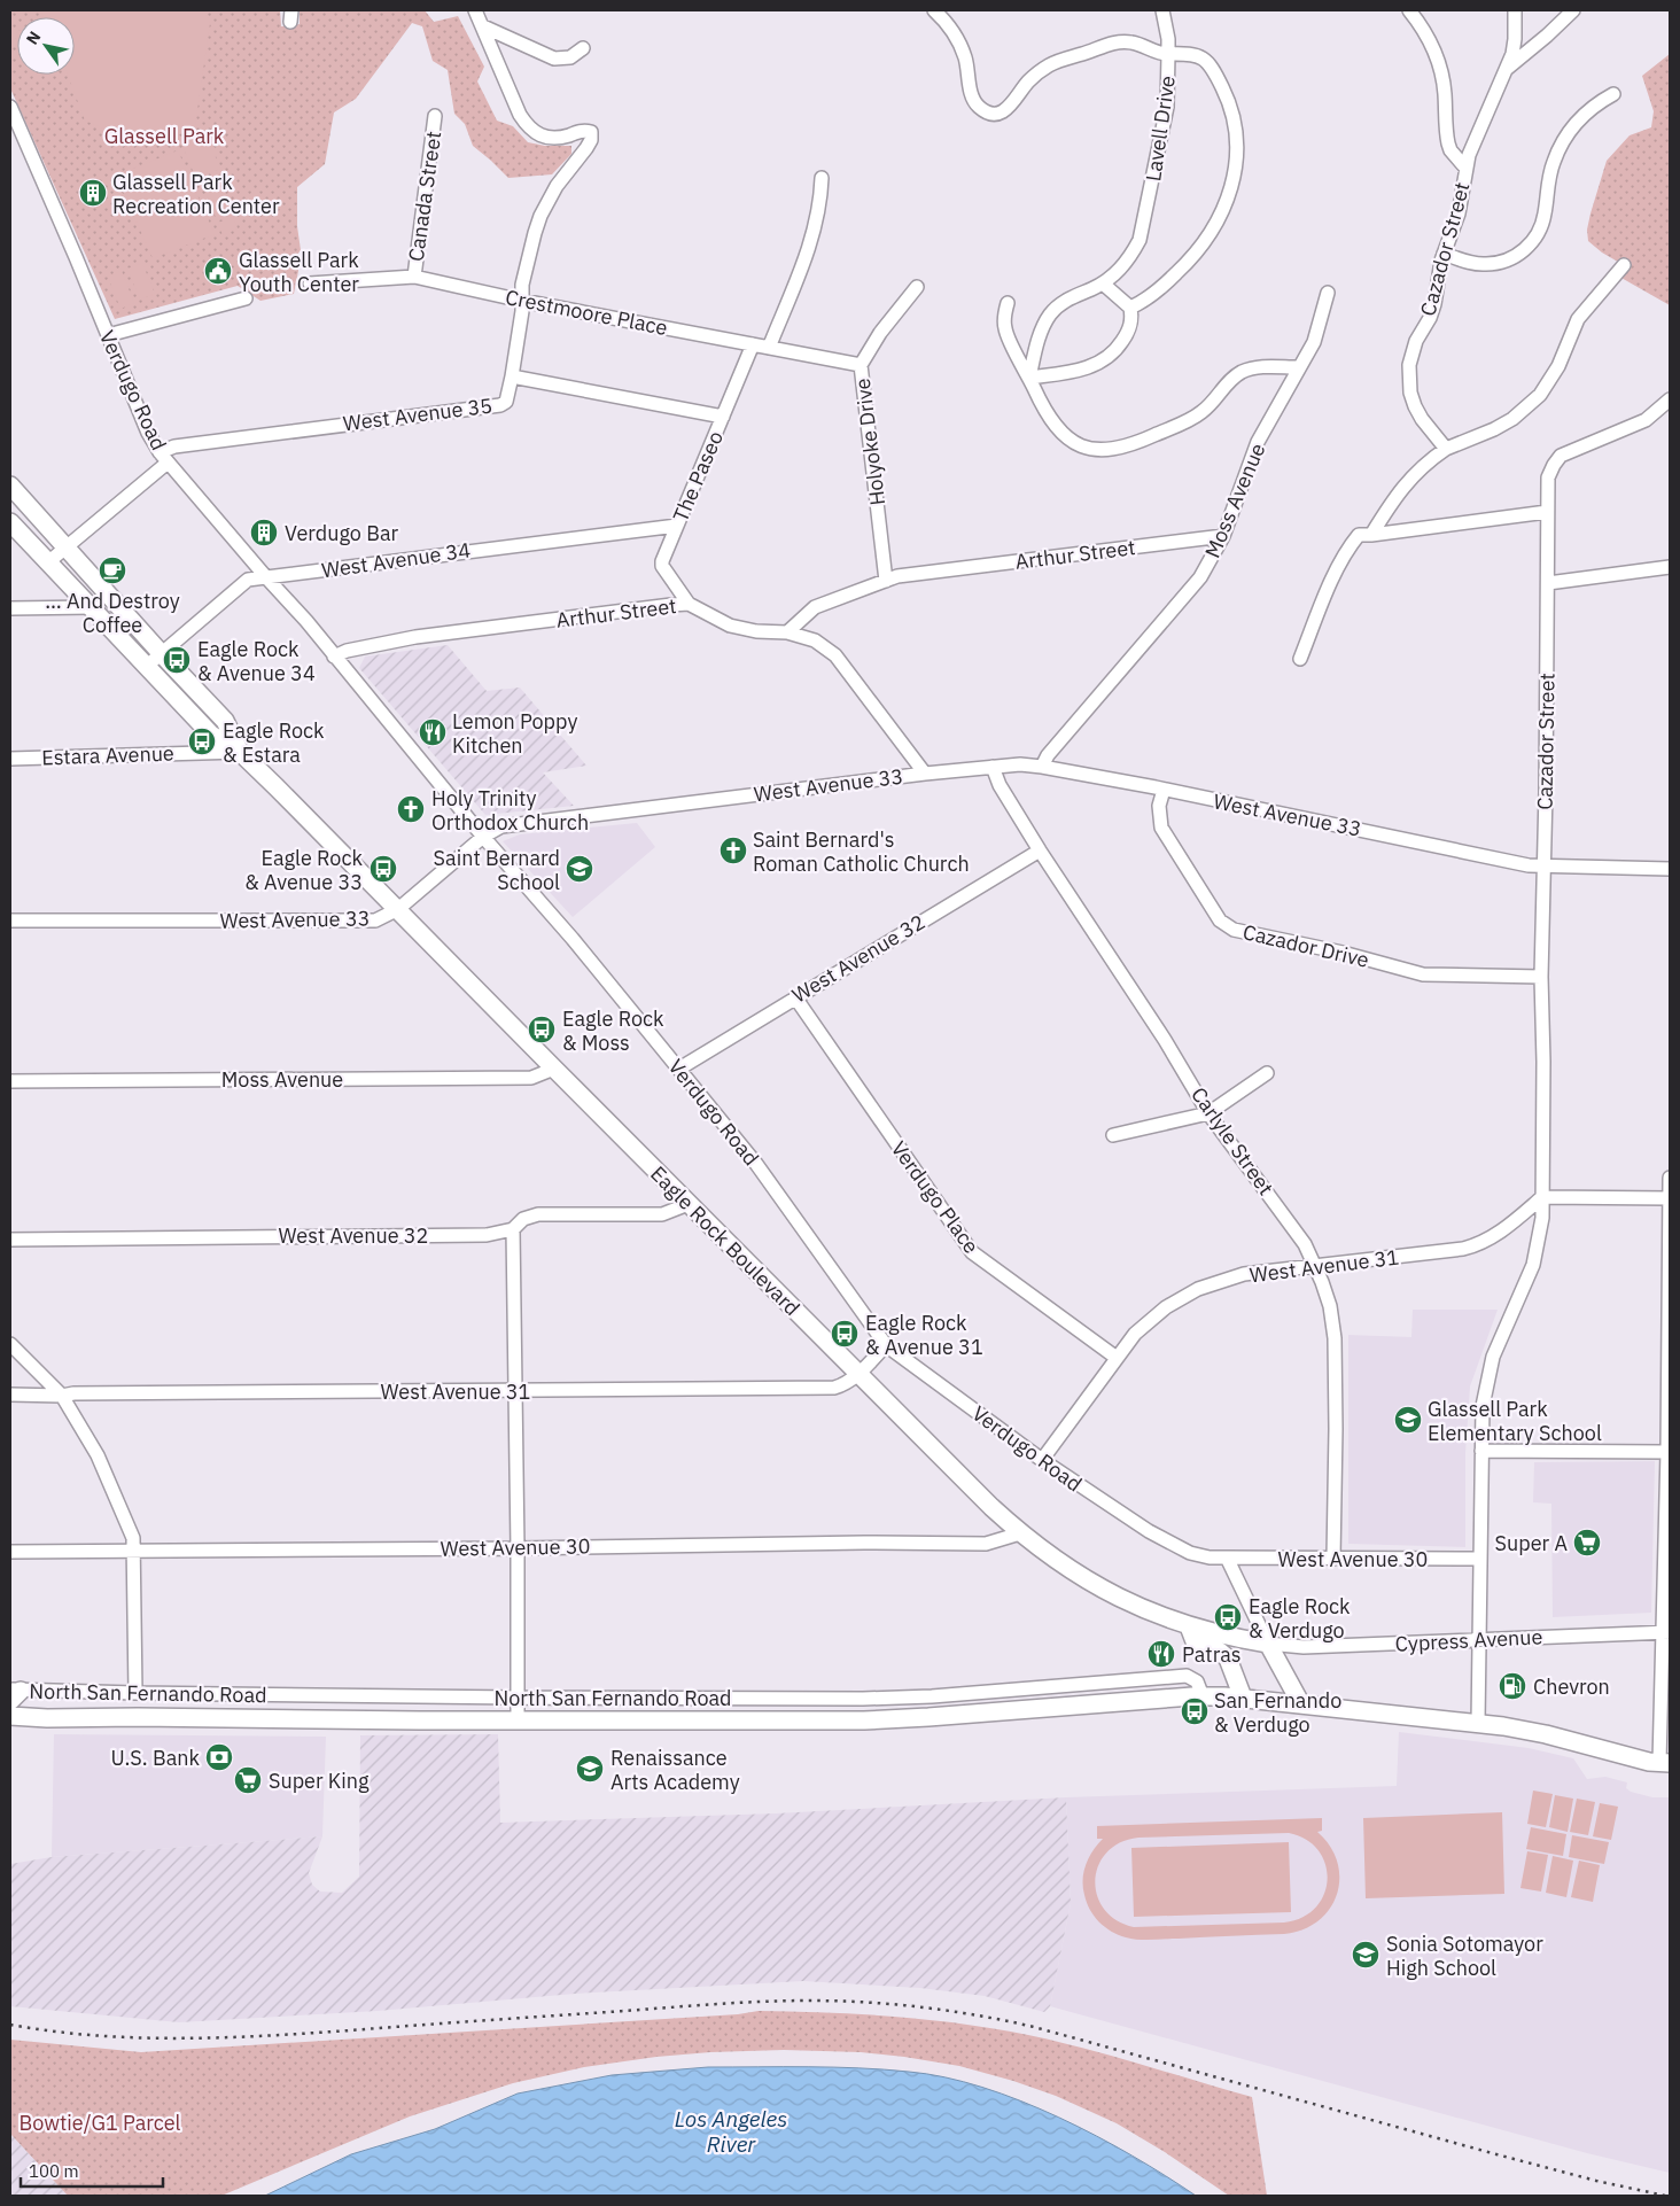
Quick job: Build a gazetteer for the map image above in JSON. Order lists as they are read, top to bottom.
{
  "streets": {
    "main road": ["Eagle Rock Boulevard", "North San Fernando Road"],
    "street": [
      "Lavell Drive",
      "Canada Street",
      "Cazador Street",
      "Crestmoore Place",
      "Verdugo Road",
      "West Avenue 35",
      "Holyoke Drive",
      "The Paseo",
      "Moss Avenue",
      "Arthur Street",
      "West Avenue 34",
      "Estara Avenue",
      "West Avenue 33",
      "Cazador Drive",
      "West Avenue 32",
      "Carlyle Street",
      "Verdugo Place",
      "West Avenue 31",
      "West Avenue 30",
      "Cypress Avenue"
    ]
  },
  "crossings": [
    ["Canada Street", "Crestmoore Place"],
    ["Cazador Street", "West Avenue 33"],
    ["Cazador Street", "Cazador Drive"],
    ["Cazador Street", "West Avenue 31"],
    ["Cazador Street", "West Avenue 30"],
    ["Cazador Street", "Cypress Avenue"],
    ["Cazador Street", "North San Fernando Road"],
    ["Crestmoore Place", "Holyoke Drive"],
    ["Crestmoore Place", "The Paseo"],
    ["Verdugo Road", "West Avenue 35"],
    ["Verdugo Road", "Arthur Street"],
    ["Verdugo Road", "West Avenue 34"],
    ["Verdugo Road", "West Avenue 33"],
    ["Verdugo Road", "West Avenue 32"],
    ["Verdugo Road", "West Avenue 31"],
    ["Verdugo Road", "West Avenue 30"],
    ["West Avenue 35", "The Paseo"],
    ["West Avenue 35", "Eagle Rock Boulevard"],
    ["Holyoke Drive", "Arthur Street"],
    ["The Paseo", "Arthur Street"],
    ["The Paseo", "West Avenue 34"],
    ["Moss Avenue", "Arthur Street"],
    ["Moss Avenue", "West Avenue 33"],
    ["Moss Avenue", "Eagle Rock Boulevard"],
    ["West Avenue 34", "Eagle Rock Boulevard"],
    ["Estara Avenue", "Eagle Rock Boulevard"],
    ["West Avenue 33", "Cazador Drive"],
    ["West Avenue 33", "Carlyle Street"],
    ["West Avenue 33", "Eagle Rock Boulevard"],
    ["West Avenue 32", "Carlyle Street"],
    ["West Avenue 32", "Verdugo Place"],
    ["West Avenue 32", "Eagle Rock Boulevard"],
    ["Carlyle Street", "West Avenue 31"],
    ["Carlyle Street", "West Avenue 30"],
    ["Verdugo Place", "West Avenue 31"],
    ["Eagle Rock Boulevard", "West Avenue 31"],
    ["Eagle Rock Boulevard", "West Avenue 30"],
    ["Eagle Rock Boulevard", "Cypress Avenue"]
  ],
  "water": ["Los Angeles River"],
  "parks": ["Glassell Park", "Bowtie/G1 Parcel"],
  "places": {
    "building": ["Glassell Park Recreation Center", "Verdugo Bar"],
    "public building": ["Glassell Park Youth Center"],
    "cafe": ["… And Destroy Coffee"],
    "bus stop": [
      "Eagle Rock & Avenue 34",
      "Eagle Rock & Estara",
      "Eagle Rock & Avenue 33",
      "Eagle Rock & Moss",
      "Eagle Rock & Avenue 31",
      "Eagle Rock & Verdugo",
      "San Fernando & Verdugo"
    ],
    "restaurant": ["Lemon Poppy Kitchen", "Patras"],
    "church": ["Holy Trinity Orthodox Church", "Saint Bernard's Roman Catholic Church"],
    "school or university": [
      "Saint Bernard School",
      "Glassell Park Elementary School",
      "Renaissance Arts Academy",
      "Sonia Sotomayor High School"
    ],
    "supermarket": ["Super A", "Super King"],
    "fuel station": ["Chevron"],
    "bank": ["U.S. Bank"]
  },
  "scale_bar": "100 m",
  "north": "top left"
}
